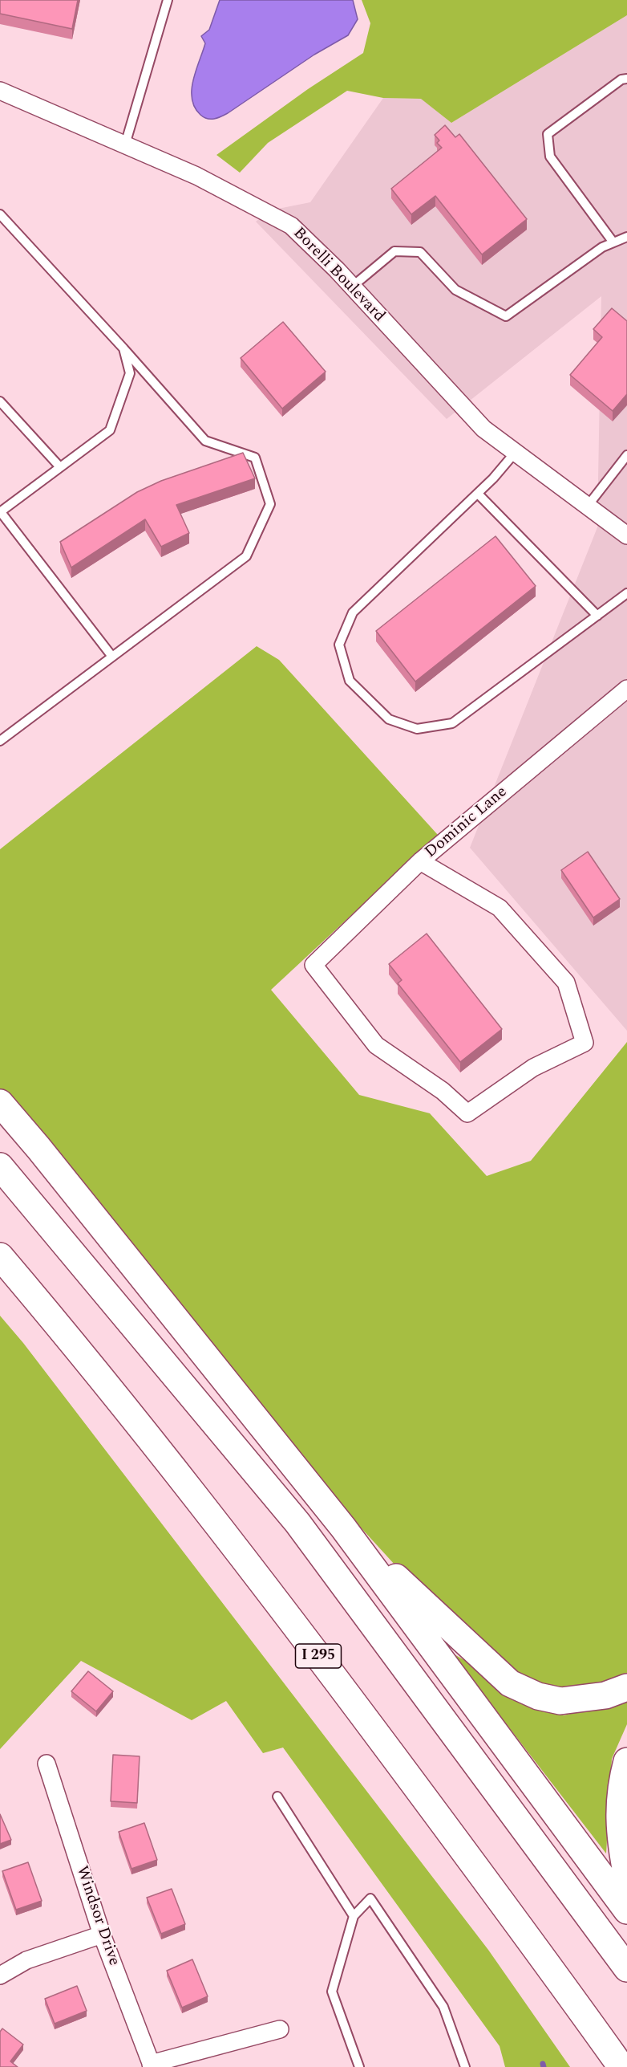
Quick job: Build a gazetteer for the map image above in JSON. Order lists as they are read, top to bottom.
{
  "streets": {
    "highway": ["I 295"],
    "street": ["Borelli Boulevard", "Dominic Lane", "Windsor Drive"]
  }
}
